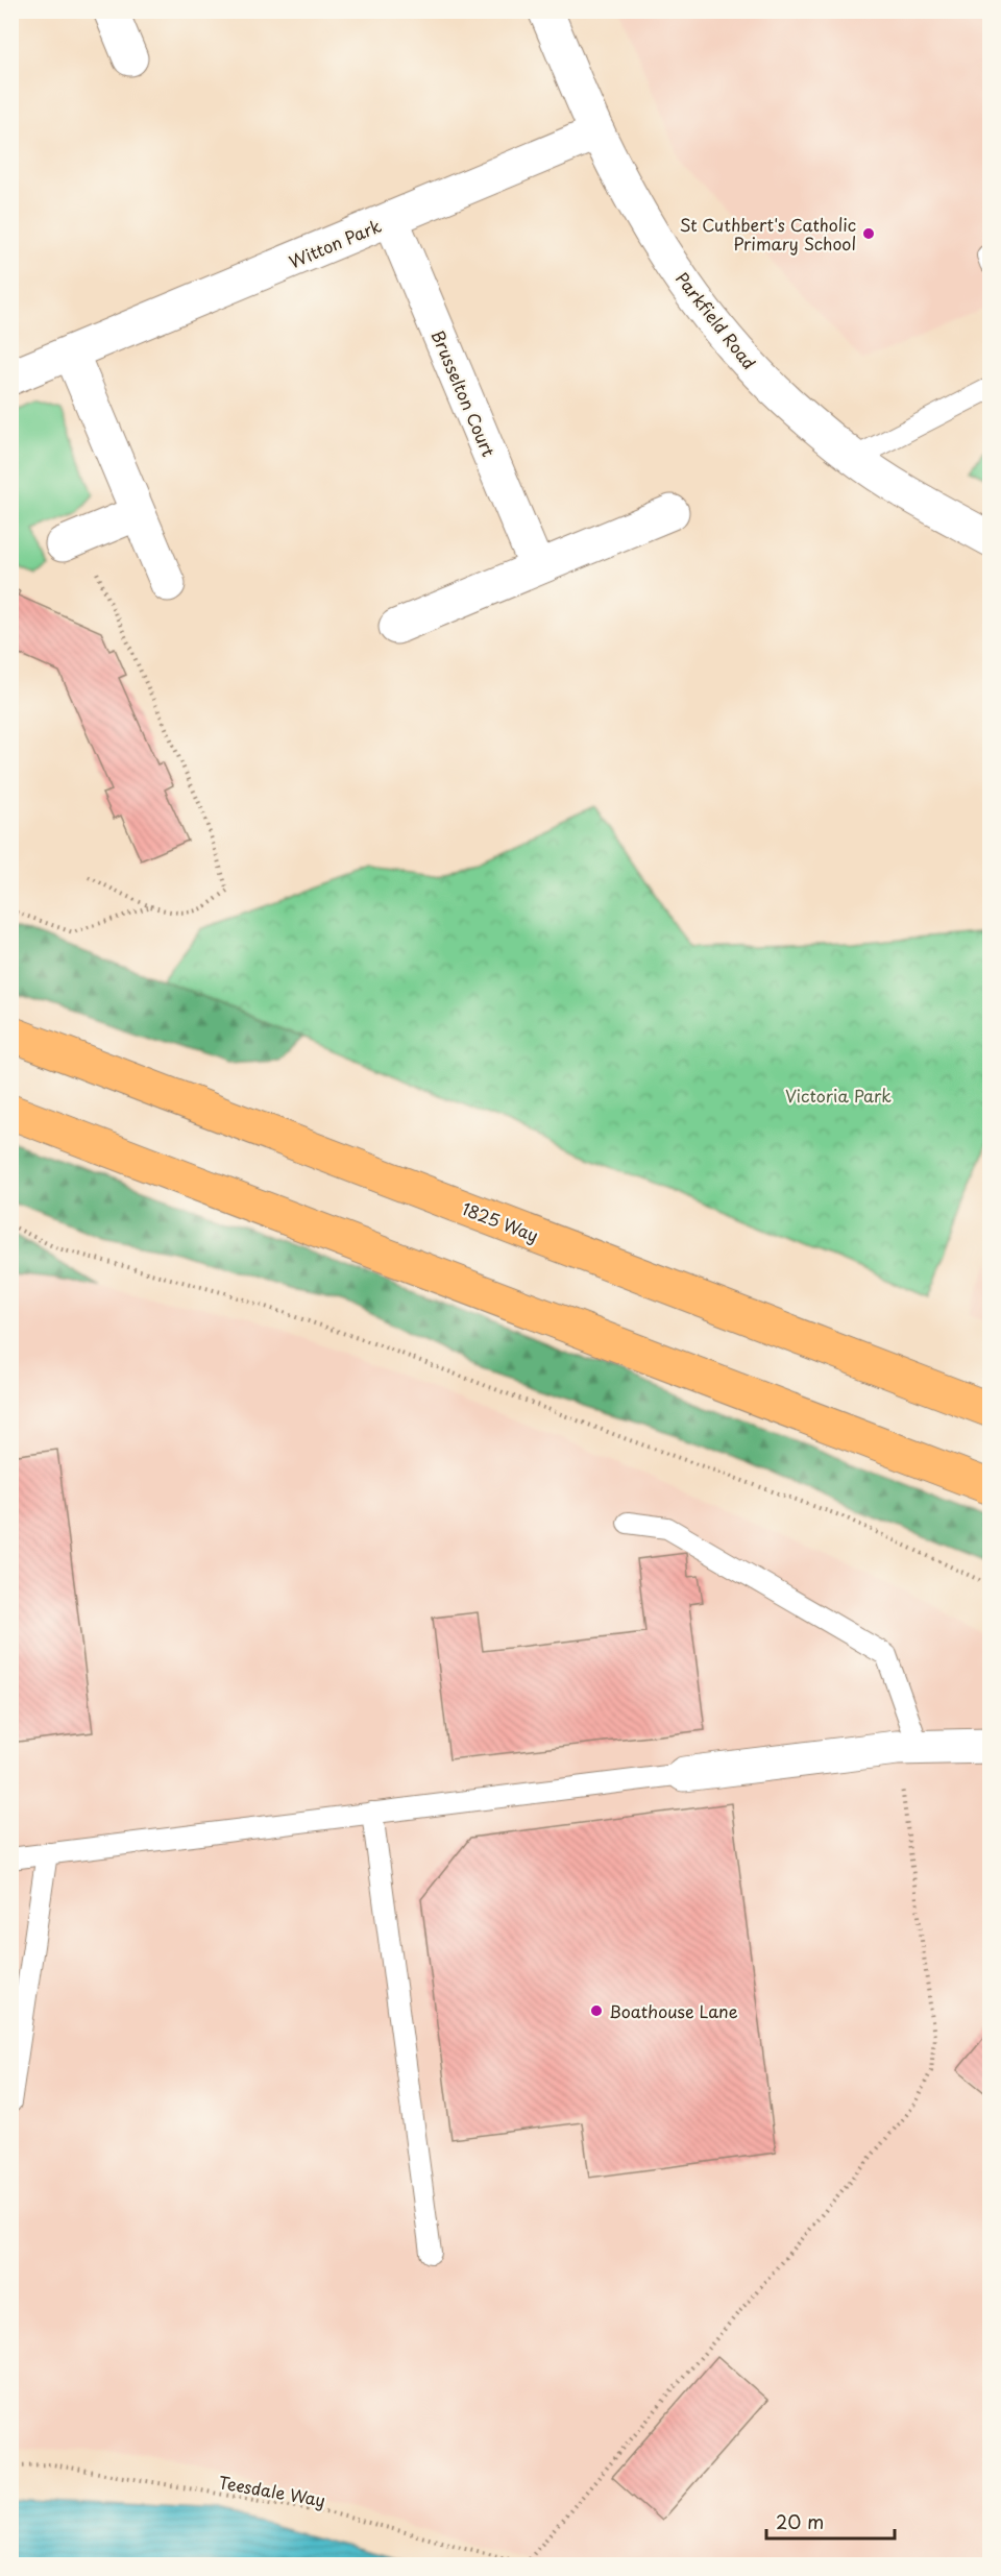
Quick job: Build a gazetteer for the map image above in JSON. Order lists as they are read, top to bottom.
{
  "streets": {
    "main road": ["1825 Way"],
    "street": ["Witton Park", "Parkfield Road", "Brusselton Court"],
    "path": ["Teesdale Way"]
  },
  "crossings": [
    ["Witton Park", "Parkfield Road"],
    ["Witton Park", "Brusselton Court"]
  ],
  "parks": ["Victoria Park"],
  "places": ["St Cuthbert's Catholic Primary School", "Boathouse Lane"],
  "scale_bar": "20 m"
}
